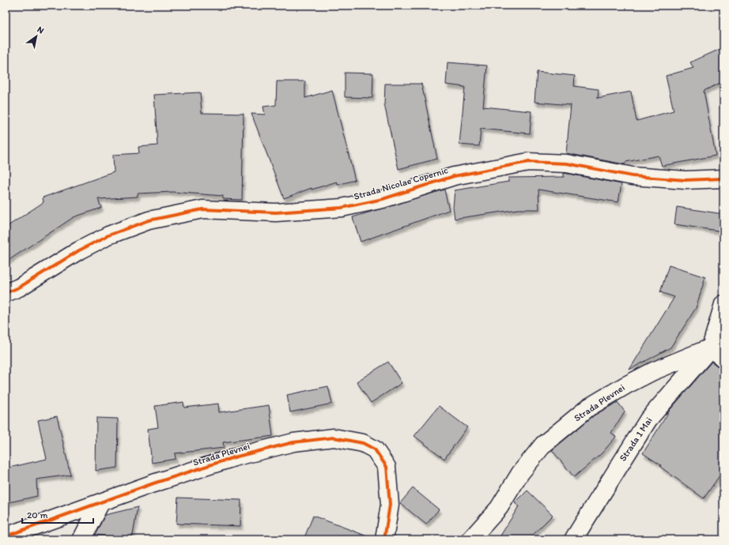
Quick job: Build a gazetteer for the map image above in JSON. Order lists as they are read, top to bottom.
{
  "streets": {
    "street": ["Strada Nicolae Copernic", "Strada Plevnei", "Strada 1 Mai"]
  },
  "crossings": [
    ["Strada Plevnei", "Strada 1 Mai"]
  ],
  "scale_bar": "20 m",
  "north": "top right"
}
